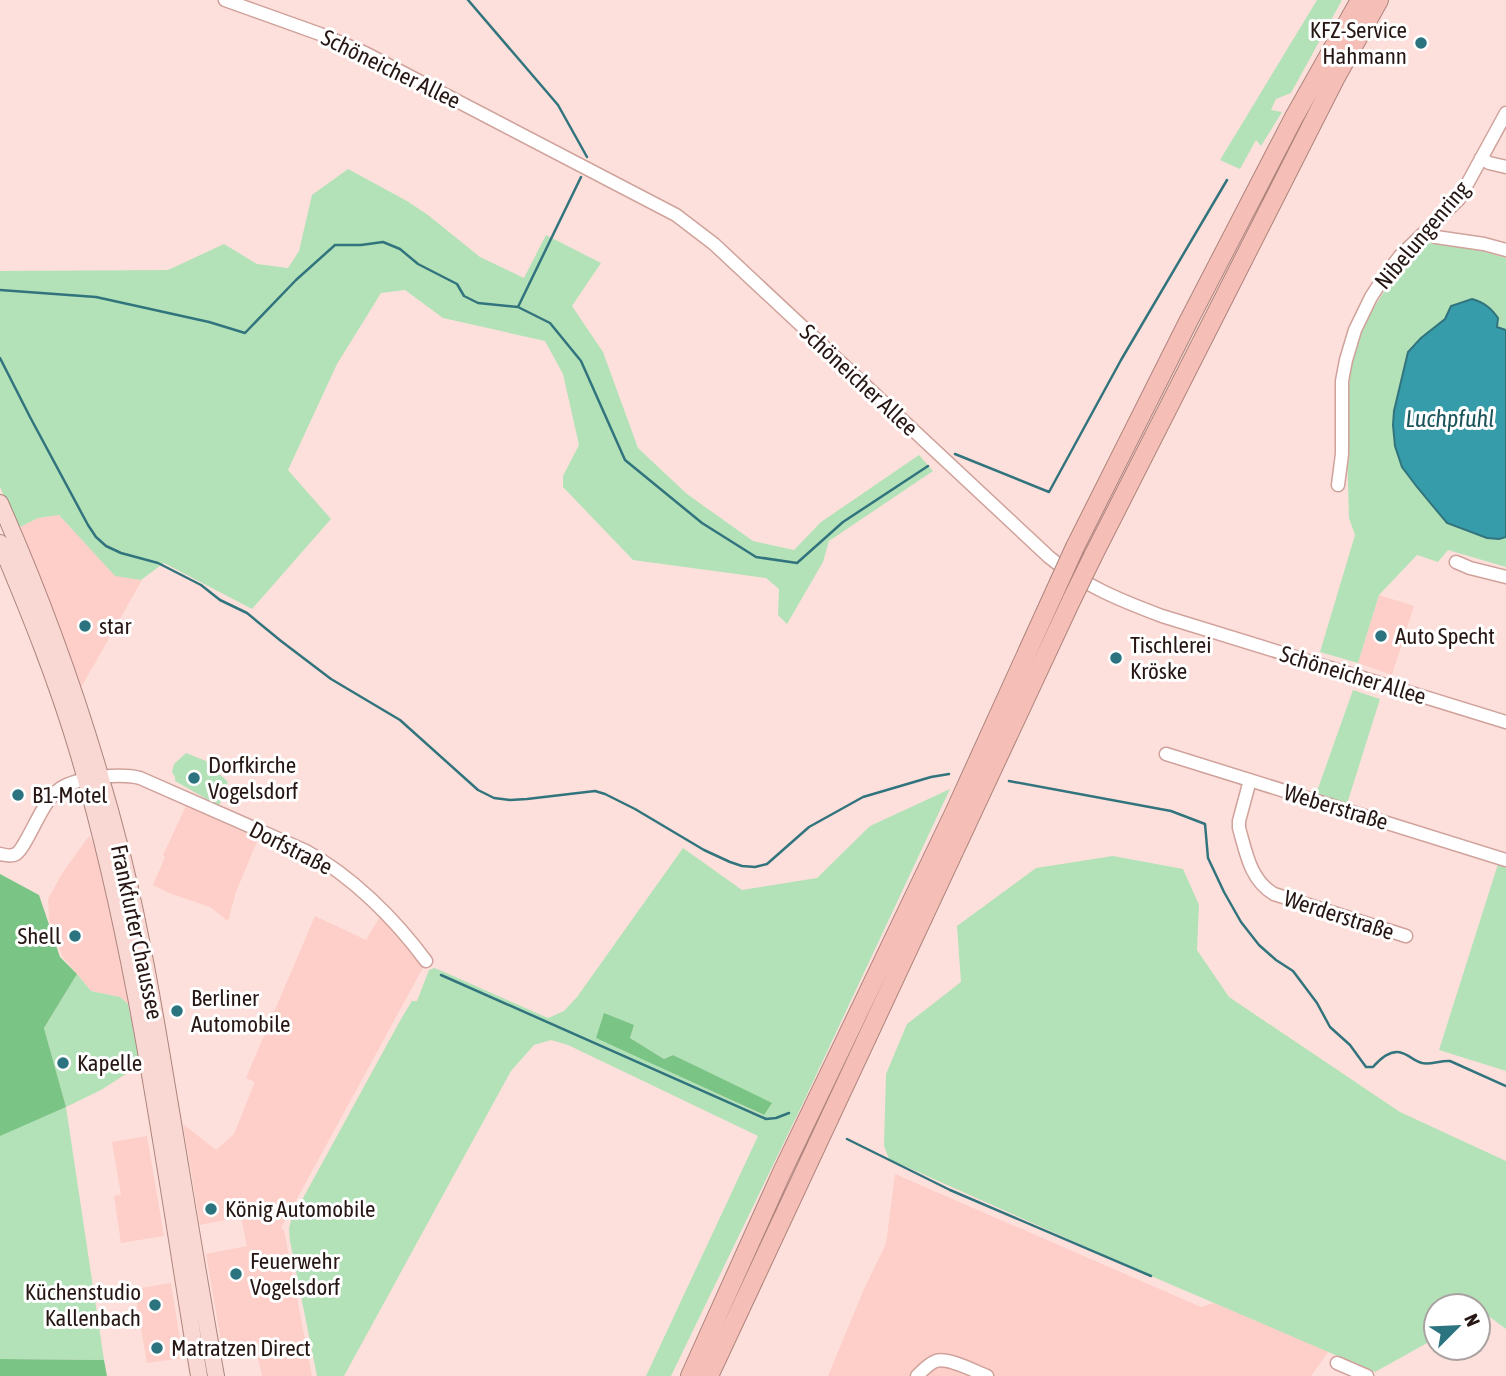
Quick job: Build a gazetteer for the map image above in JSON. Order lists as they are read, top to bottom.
{
  "streets": {
    "main road": ["Frankfurter Chaussee"],
    "street": [
      "Schöneicher Allee",
      "Nibelungenring",
      "Weberstraße",
      "Dorfstraße",
      "Werderstraße"
    ]
  },
  "crossings": [
    ["Weberstraße", "Werderstraße"],
    ["Dorfstraße", "Frankfurter Chaussee"]
  ],
  "water": ["Luchpfuhl"],
  "places": [
    "KFZ-Service Hahmann",
    "star",
    "Auto Specht",
    "Tischlerei Kröske",
    "Dorfkirche Vogelsdorf",
    "B1-Motel",
    "Shell",
    "Berliner Automobile",
    "Kapelle",
    "König Automobile",
    "Feuerwehr Vogelsdorf",
    "Küchenstudio Kallenbach",
    "Matratzen Direct"
  ],
  "north": "top right"
}
